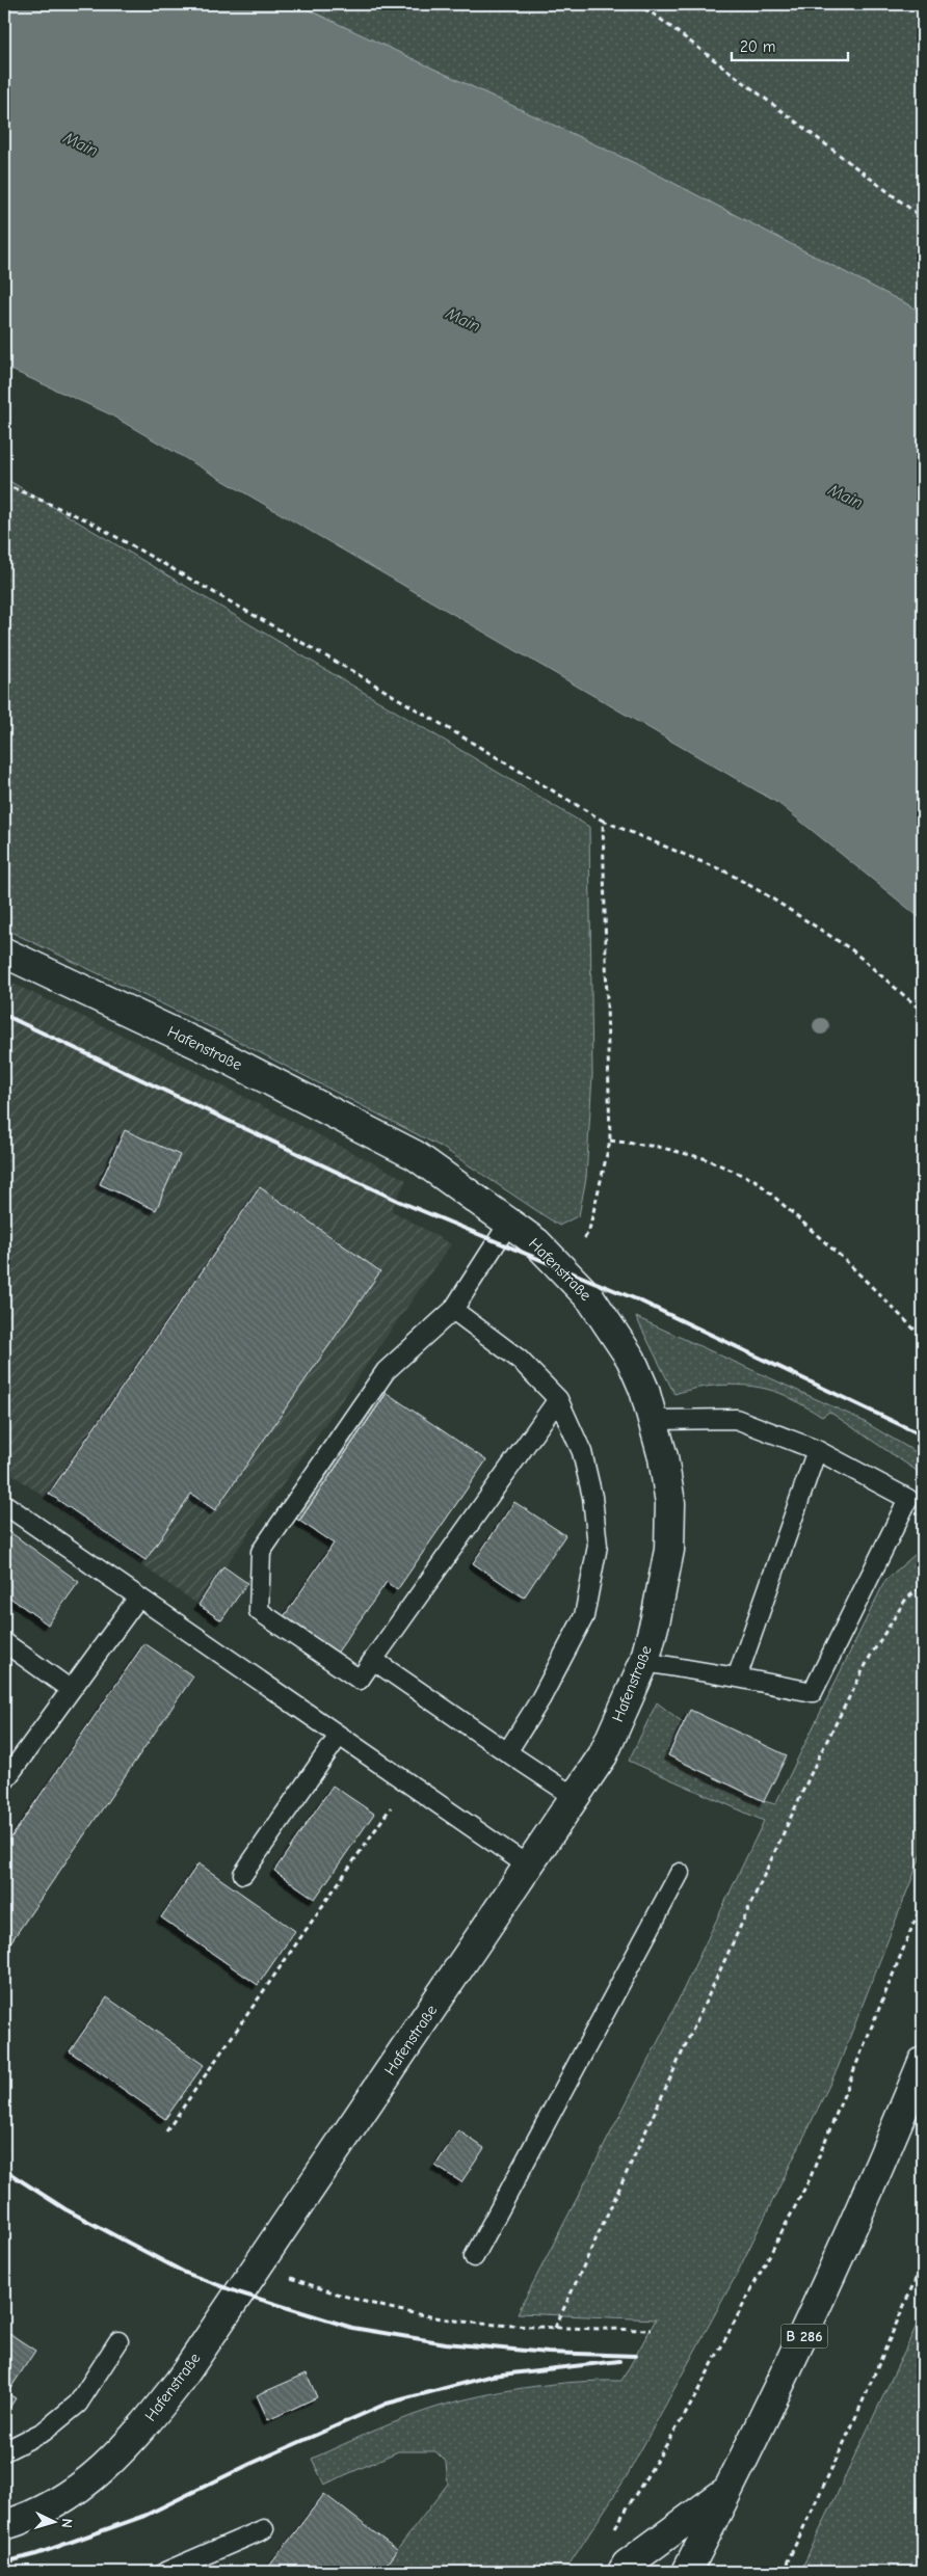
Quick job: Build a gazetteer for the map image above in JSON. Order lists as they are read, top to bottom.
{
  "streets": {
    "main road": ["Hafenstraße", "B 286"]
  },
  "water": ["Main"],
  "scale_bar": "20 m",
  "north": "right"
}
